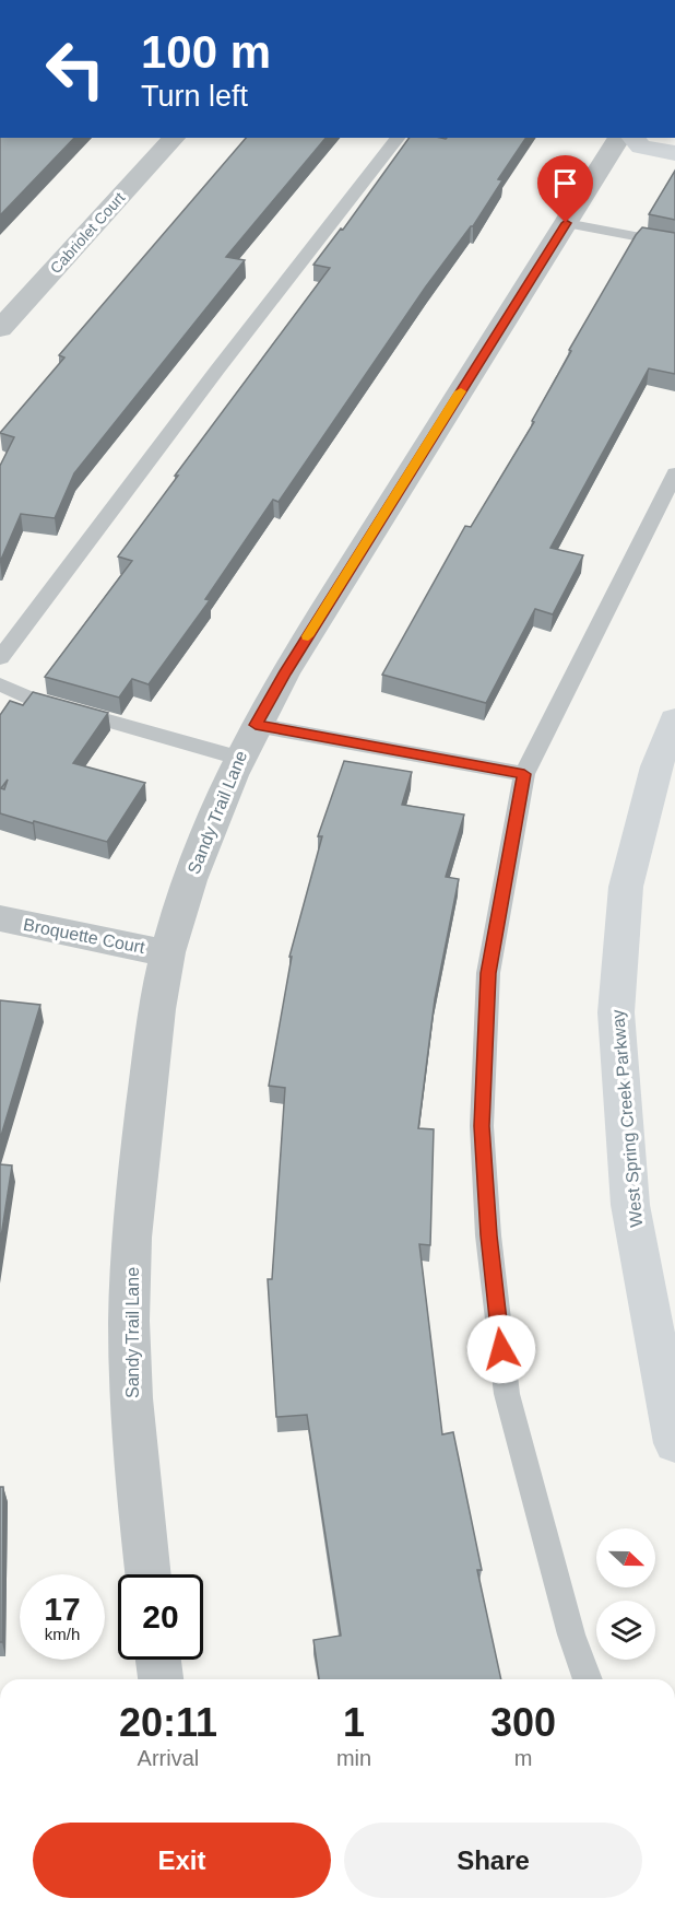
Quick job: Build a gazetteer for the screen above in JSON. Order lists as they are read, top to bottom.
{
  "streets": {
    "main road": ["West Spring Creek Parkway"],
    "street": ["Cabriolet Court", "Sandy Trail Lane", "Broquette Court"]
  },
  "crossings": [
    ["Sandy Trail Lane", "Broquette Court"]
  ],
  "north": "right",
  "page": {
    "turn": ["100 m", "Turn left"],
    "speed": "17 km/h",
    "limit": "20",
    "eta": [
      "20:11",
      "Arrival",
      "1",
      "min",
      "300",
      "m"
    ],
    "buttons": ["Exit", "Share"]
  }
}
